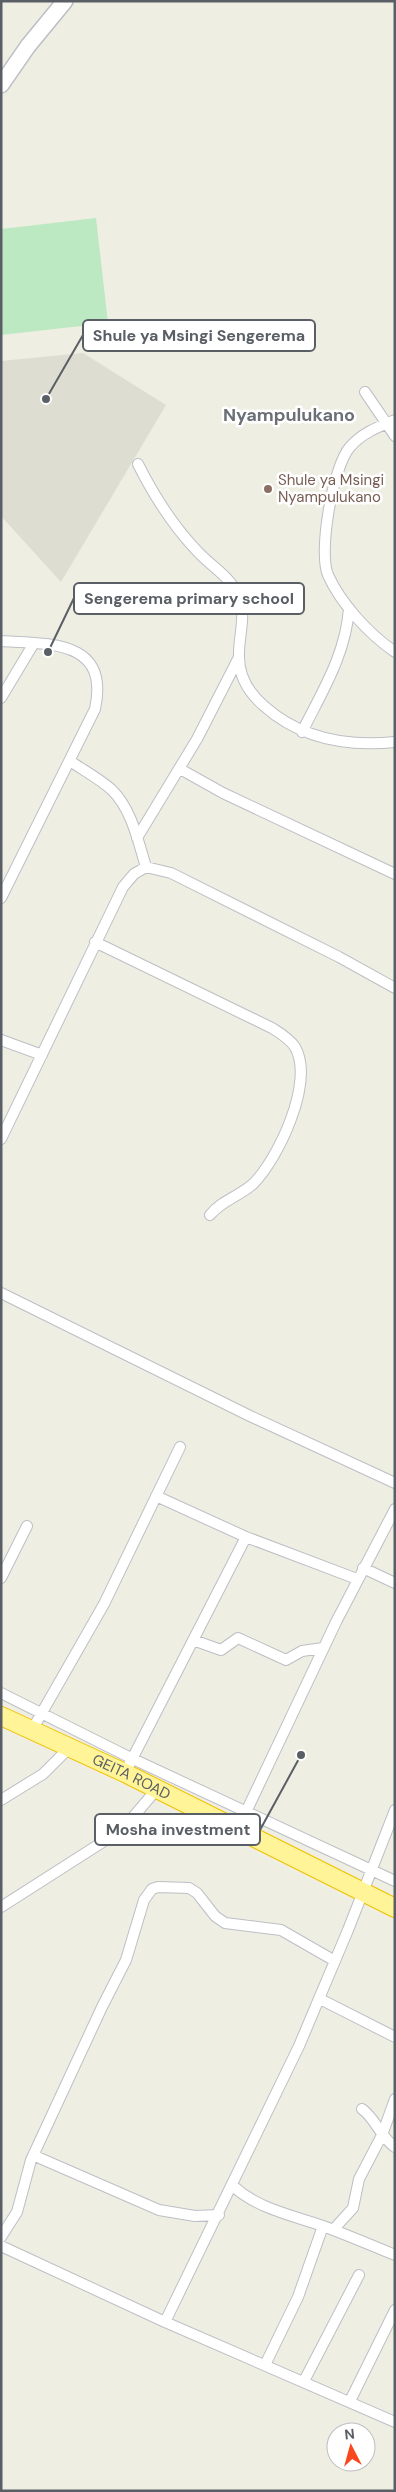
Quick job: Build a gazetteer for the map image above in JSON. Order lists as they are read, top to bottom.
{
  "streets": {
    "highway": ["GEITA ROAD"]
  },
  "districts": ["Nyampulukano"],
  "places": [
    "Shule ya Msingi Sengerema",
    "Shule ya Msingi Nyampulukano",
    "Sengerema primary school",
    "Mosha investment"
  ],
  "north": "top"
}
